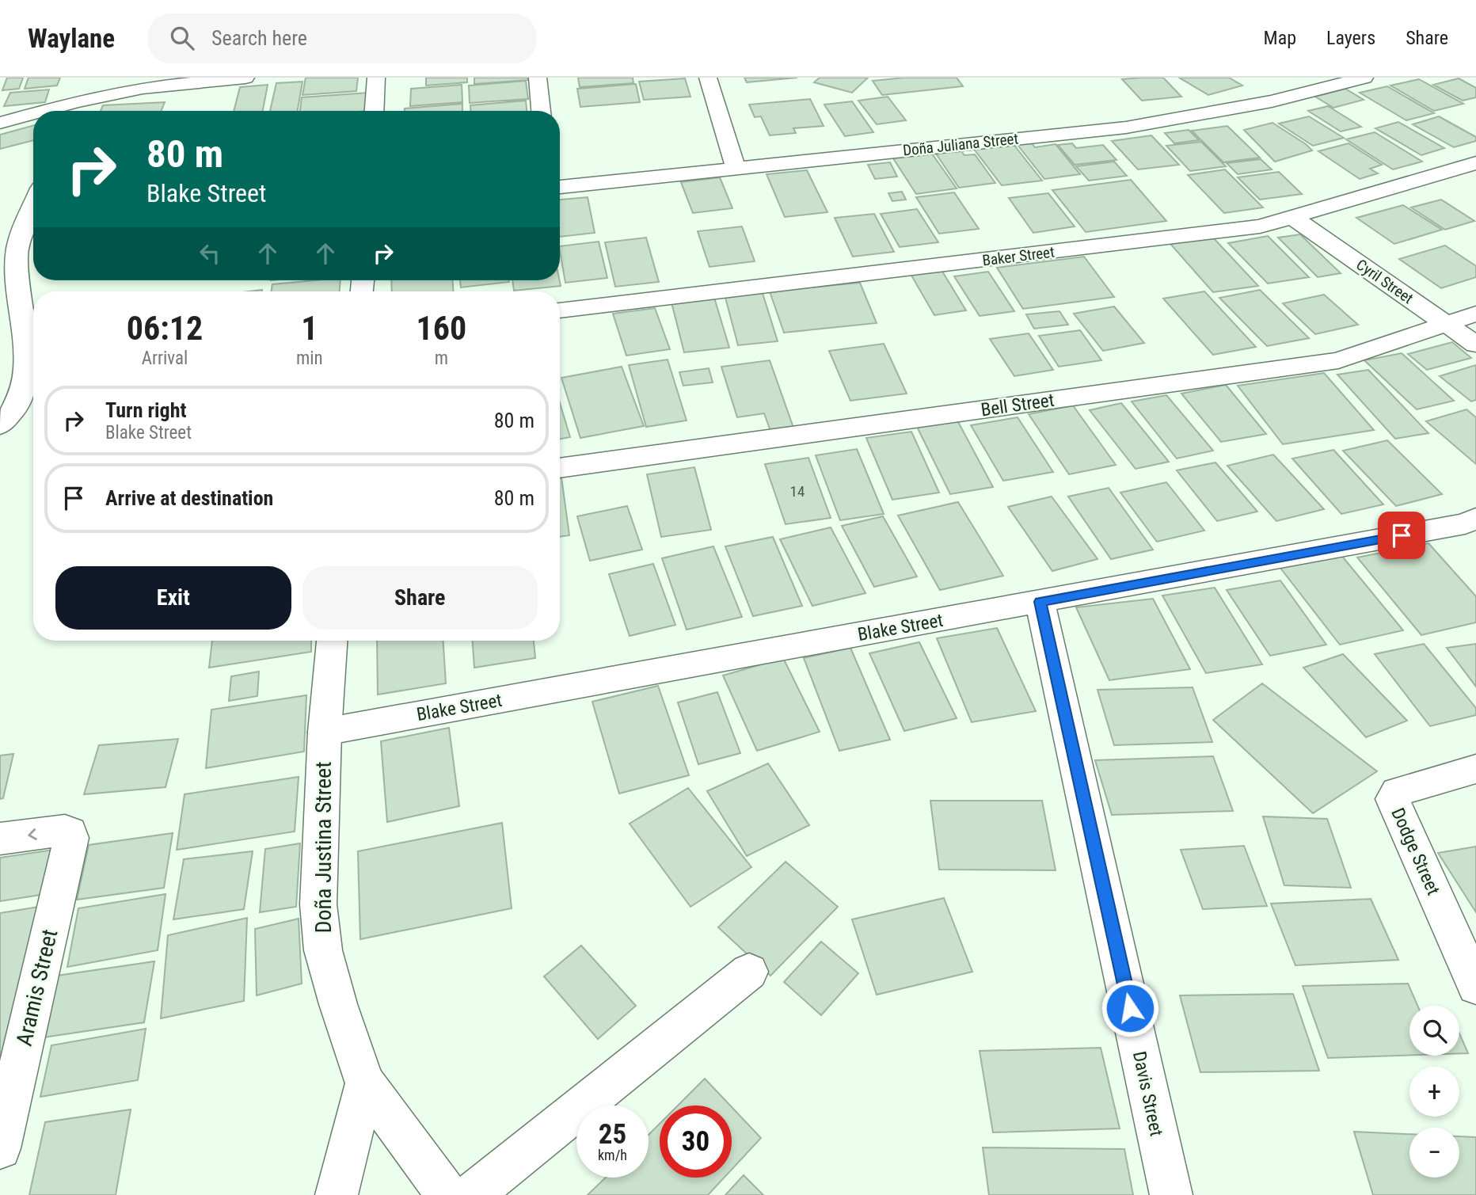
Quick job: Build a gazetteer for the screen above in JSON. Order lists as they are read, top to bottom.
{
  "streets": {
    "street": [
      "Doña Juliana Street",
      "Baker Street",
      "Cyril Street",
      "Bell Street",
      "Blake Street",
      "Doña Justina Street",
      "Dodge Street",
      "Aramis Street",
      "Davis Street"
    ]
  },
  "crossings": [
    ["Baker Street", "Cyril Street"],
    ["Cyril Street", "Bell Street"],
    ["Blake Street", "Doña Justina Street"],
    ["Blake Street", "Davis Street"]
  ],
  "house_numbers": ["14"],
  "page": {
    "header": "Waylane",
    "search": "Search here",
    "nav": ["Map", "Layers", "Share"],
    "turn": ["80 m", "Blake Street"],
    "eta": [
      "06:12",
      "Arrival",
      "1",
      "min",
      "160",
      "m"
    ],
    "list": [
      {
        "name": "Turn right",
        "note": "Blake Street",
        "value": "80 m"
      },
      {
        "name": "Arrive at destination",
        "value": "80 m"
      }
    ],
    "buttons": ["Exit", "Share"],
    "map_buttons": ["+", "−"],
    "speed": "25 km/h",
    "limit": "30"
  }
}
